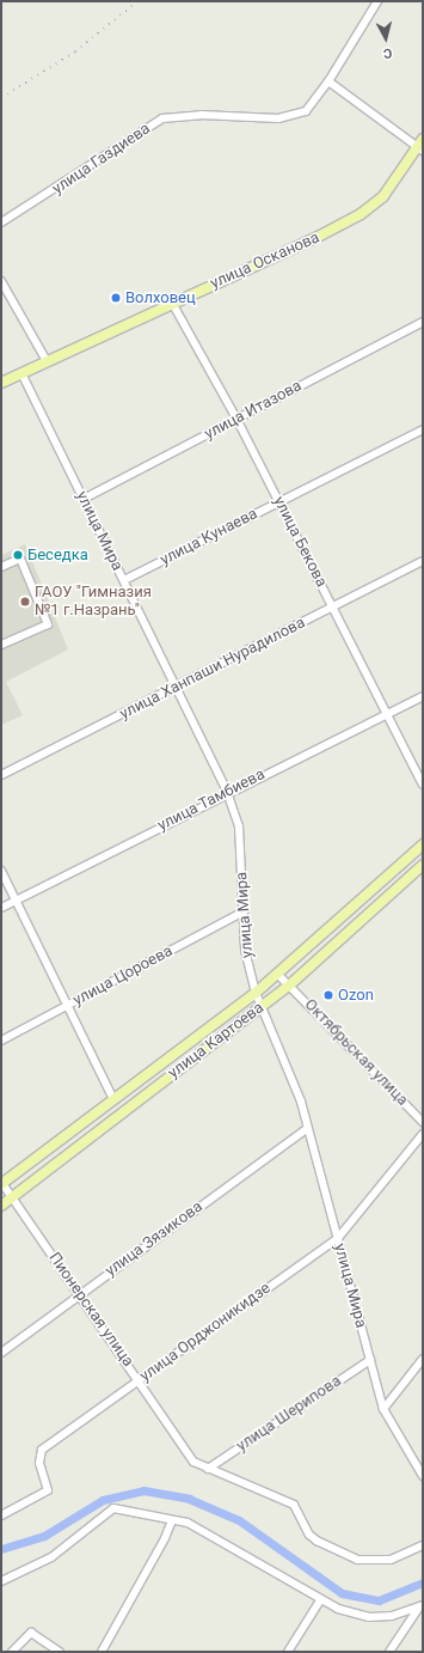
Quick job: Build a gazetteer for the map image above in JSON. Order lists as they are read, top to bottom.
{
  "streets": {
    "main road": ["улица Осканова", "улица Картоева"],
    "street": [
      "улица Газдиева",
      "улица Итазова",
      "улица Мира",
      "улица Кунаева",
      "улица Бекова",
      "улица Ханпаши Нурадилова",
      "улица Тамбиева",
      "улица Цороева",
      "Октябрьская улица",
      "улица Зязикова",
      "Пионерская улица",
      "улица Орджоникидзе",
      "улица Шерипова"
    ]
  },
  "crossings": [
    ["улица Осканова", "улица Мира"],
    ["улица Осканова", "улица Бекова"],
    ["улица Итазова", "улица Мира"],
    ["улица Итазова", "улица Бекова"],
    ["улица Мира", "улица Кунаева"],
    ["улица Мира", "улица Ханпаши Нурадилова"],
    ["улица Мира", "улица Тамбиева"],
    ["улица Мира", "улица Цороева"],
    ["улица Мира", "улица Картоева"],
    ["улица Мира", "улица Зязикова"],
    ["улица Мира", "улица Орджоникидзе"],
    ["улица Мира", "улица Шерипова"],
    ["улица Кунаева", "улица Бекова"],
    ["улица Бекова", "улица Ханпаши Нурадилова"],
    ["улица Бекова", "улица Тамбиева"],
    ["улица Картоева", "Октябрьская улица"],
    ["улица Картоева", "Пионерская улица"],
    ["улица Зязикова", "Пионерская улица"],
    ["Пионерская улица", "улица Орджоникидзе"],
    ["Пионерская улица", "улица Шерипова"]
  ],
  "places": [
    "Волховец",
    "Беседка",
    "ГАОУ \"Гимназия №1 г.Назрань\"",
    "Ozon"
  ],
  "north": "bottom"
}
